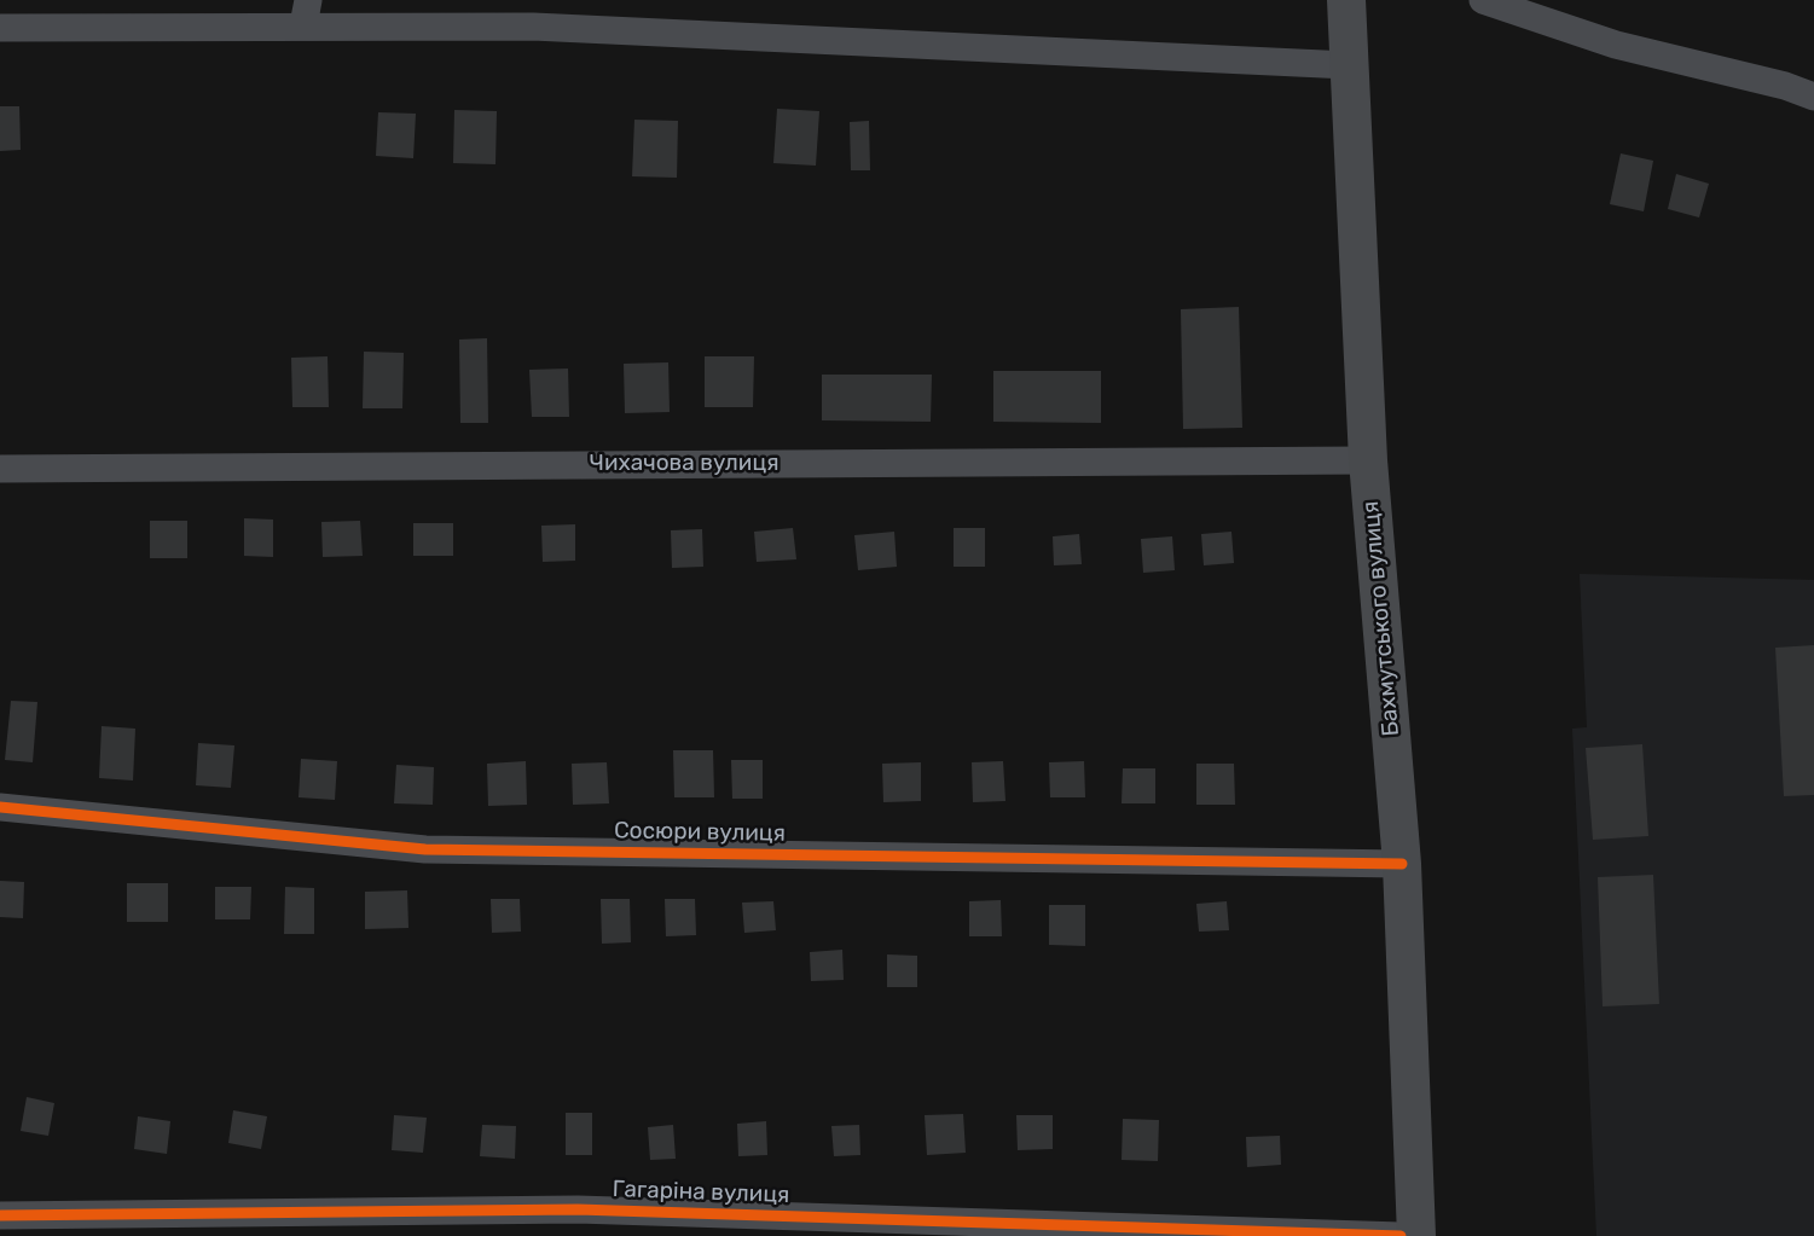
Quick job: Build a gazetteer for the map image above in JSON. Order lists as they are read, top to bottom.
{
  "streets": {
    "main road": ["Бахмутського вулиця"],
    "street": ["Чихачова вулиця", "Сосюри вулиця", "Гагаріна вулиця"]
  },
  "crossings": [
    ["Чихачова вулиця", "Бахмутського вулиця"],
    ["Бахмутського вулиця", "Сосюри вулиця"]
  ]
}
